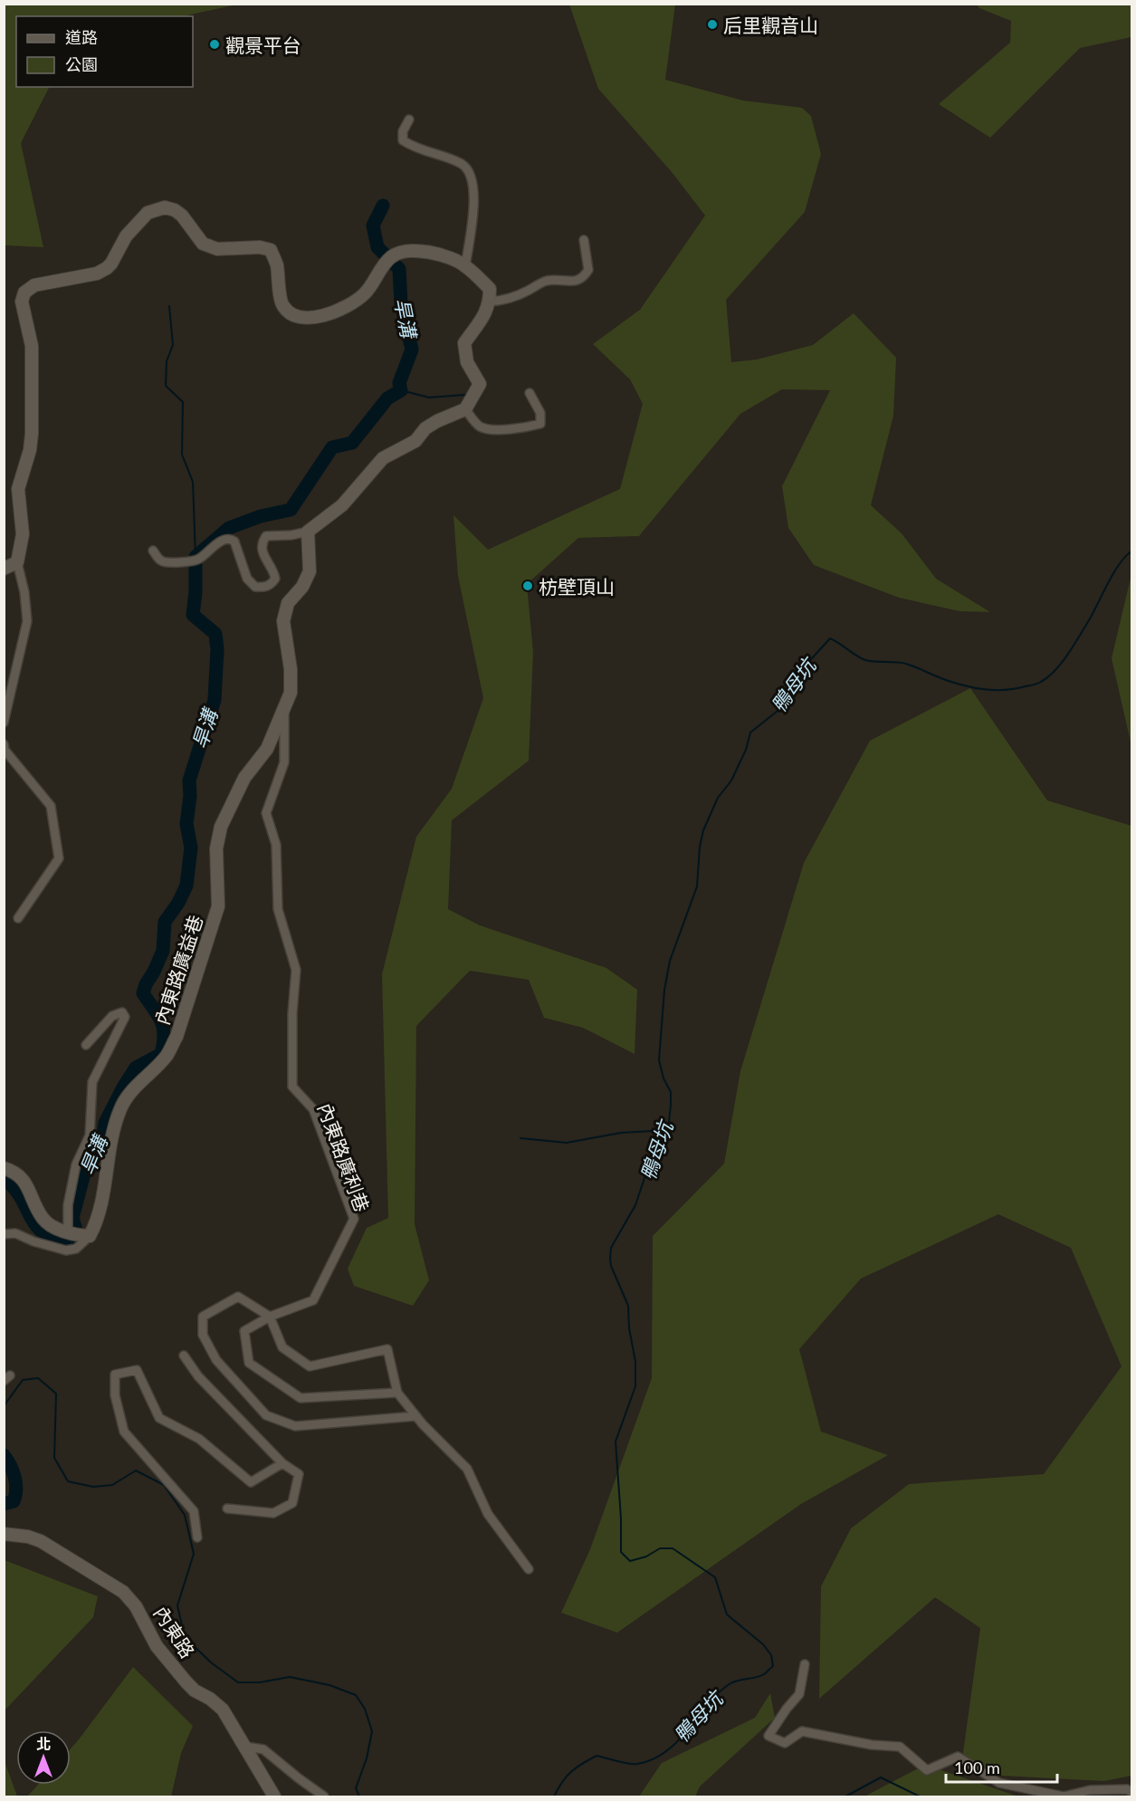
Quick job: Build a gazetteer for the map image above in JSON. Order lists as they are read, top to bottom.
{
  "streets": {
    "street": ["內東路廣益巷", "內東路廣利巷", "內東路"]
  },
  "crossings": [
    ["內東路廣益巷", "內東路廣利巷"]
  ],
  "water": ["旱溝", "鴨母坑"],
  "places": ["后里觀音山", "觀景平台", "枋壁頂山"],
  "legend": ["道路", "公園"],
  "scale_bar": "100 m",
  "north": "top"
}
